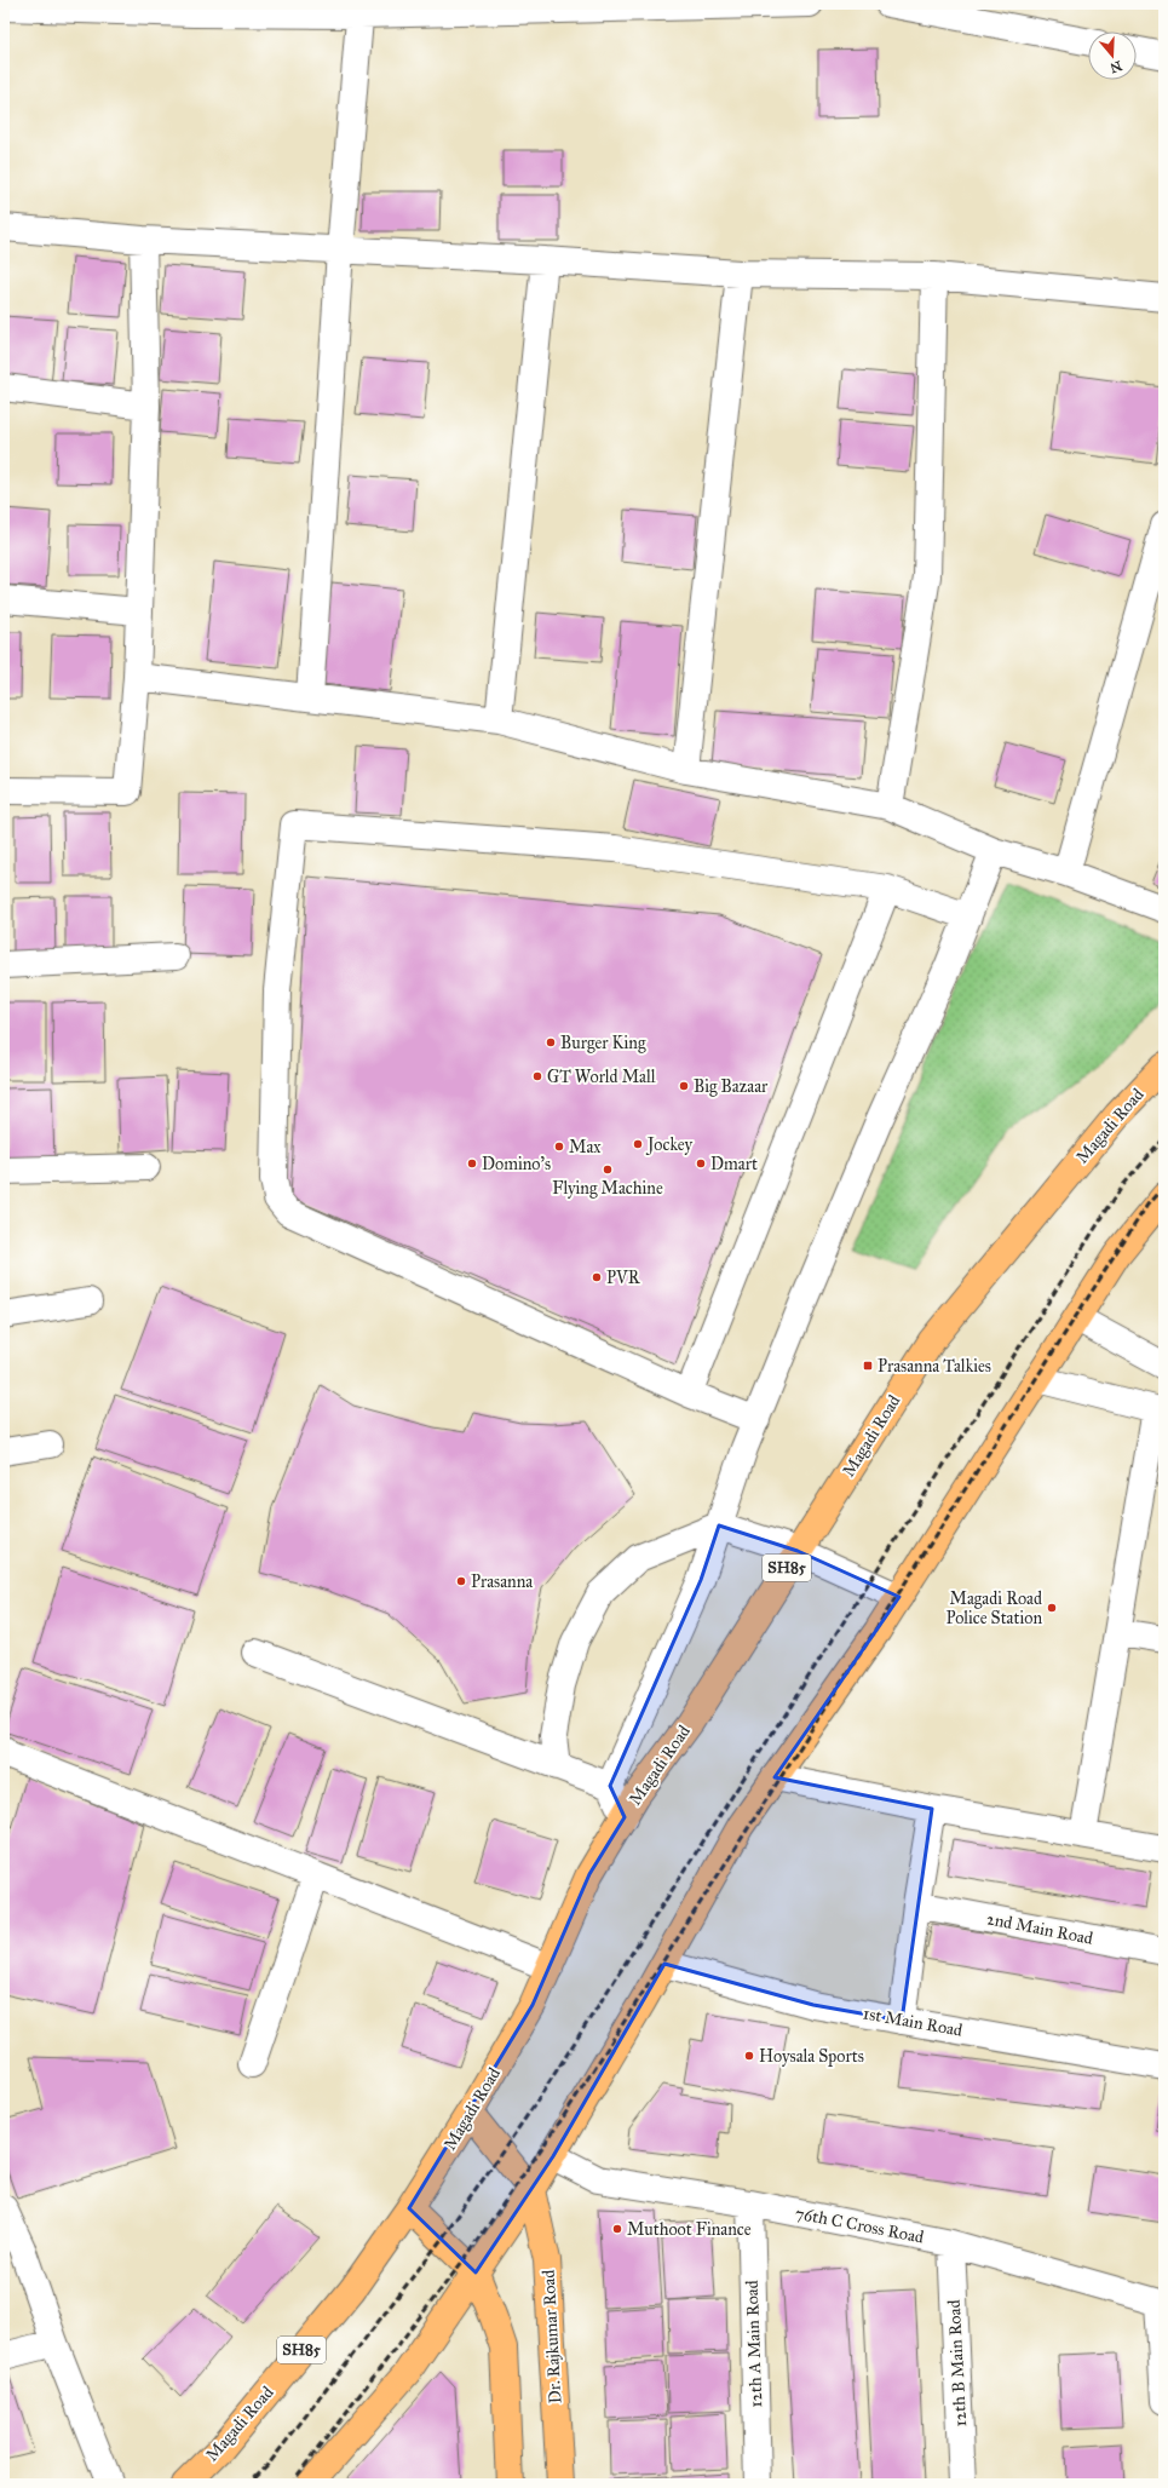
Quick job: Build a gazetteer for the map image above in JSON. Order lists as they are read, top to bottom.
{
  "streets": {
    "main road": ["Magadi Road", "SH85", "Dr. Rajkumar Road"],
    "street": [
      "2nd Main Road",
      "1st Main Road",
      "76th C Cross Road",
      "12th A Main Road",
      "12th B Main Road"
    ]
  },
  "crossings": [
    ["76th C Cross Road", "12th A Main Road"],
    ["76th C Cross Road", "12th B Main Road"]
  ],
  "places": {
    "other": [
      "Burger King",
      "GT World Mall",
      "Big Bazaar",
      "Jockey",
      "Max",
      "Domino's",
      "Dmart",
      "Flying Machine",
      "PVR",
      "Prasanna",
      "Magadi Road Police Station",
      "Hoysala Sports",
      "Muthoot Finance"
    ],
    "transit": ["Prasanna Talkies"]
  },
  "north": "bottom"
}
